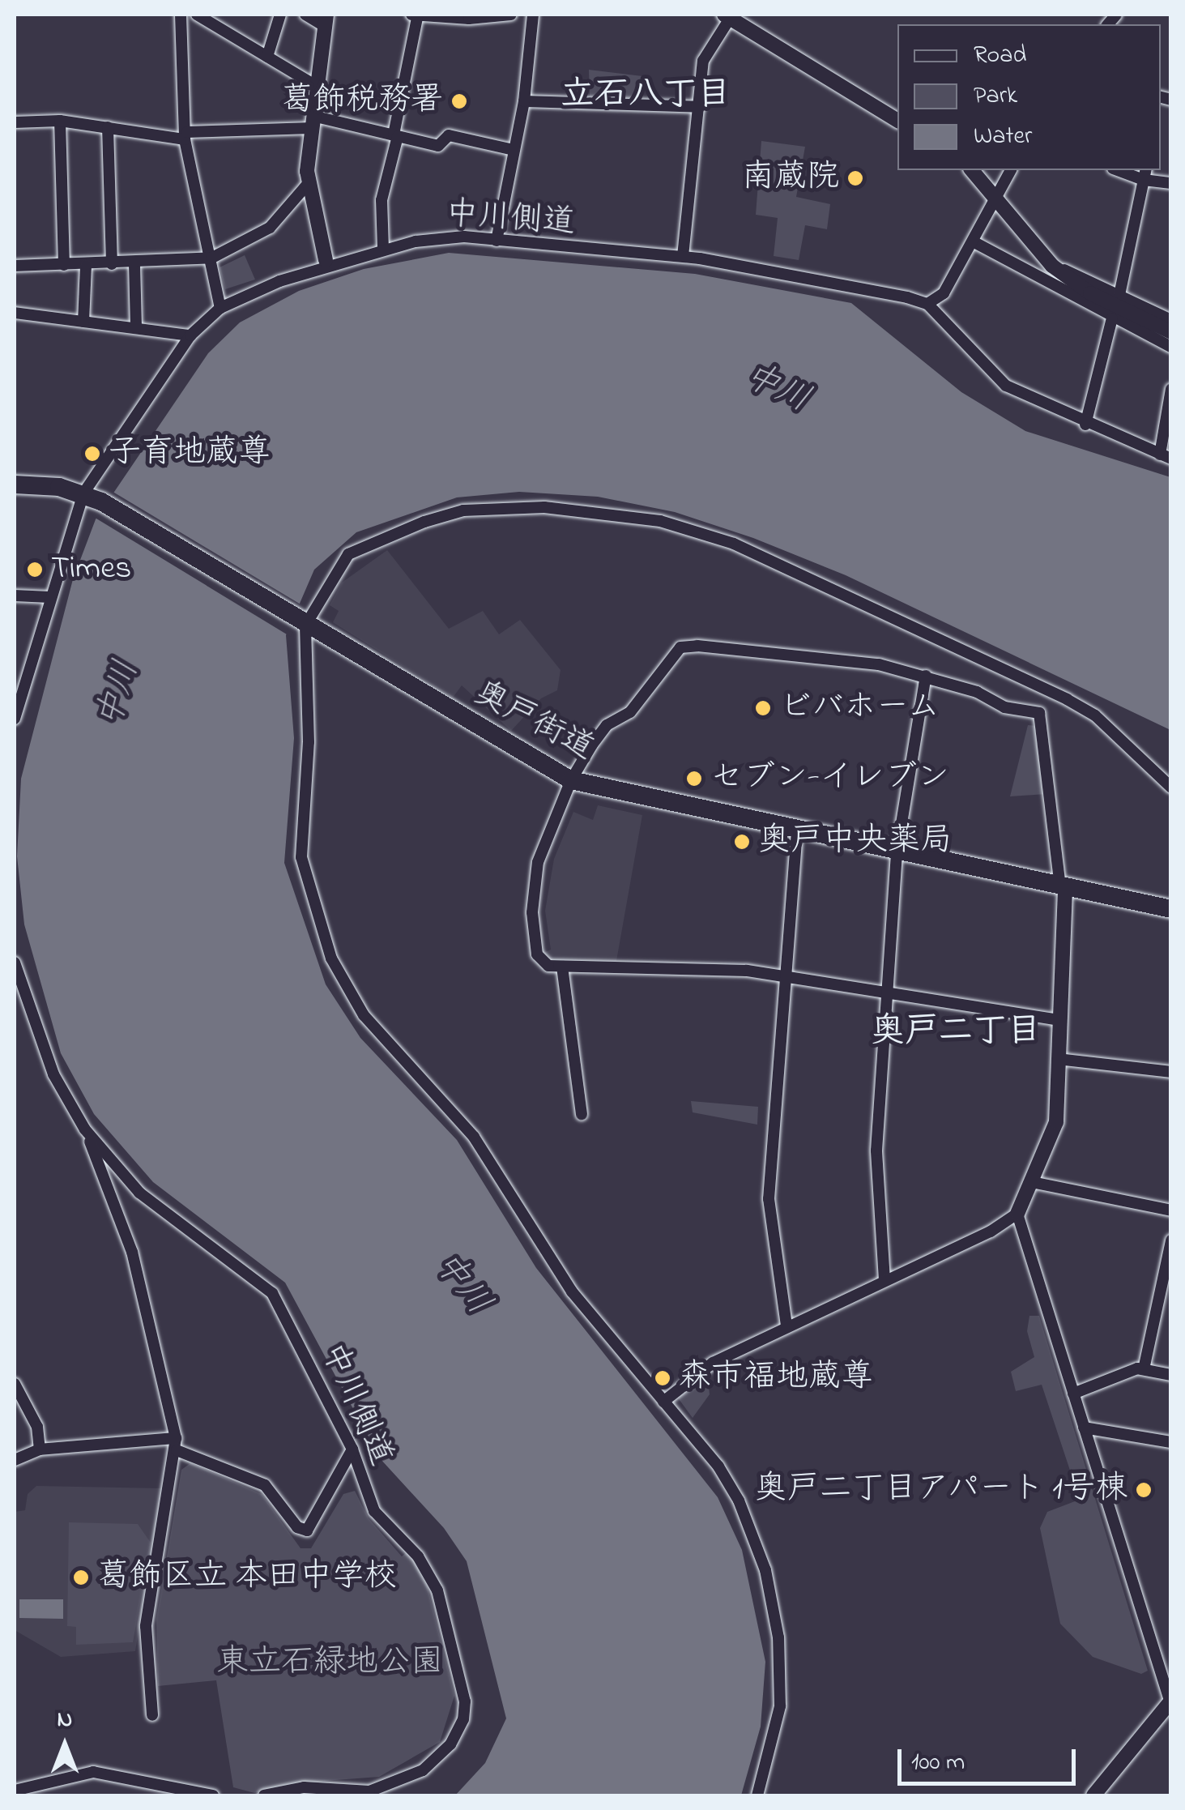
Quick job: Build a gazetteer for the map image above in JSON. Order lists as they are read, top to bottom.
{
  "streets": {
    "main road": ["奥戸街道"],
    "street": ["中川側道"]
  },
  "crossings": [
    ["中川側道", "奥戸街道"]
  ],
  "districts": ["立石八丁目", "奥戸二丁目"],
  "water": ["中川"],
  "parks": ["東立石緑地公園"],
  "places": [
    "葛飾税務署",
    "南蔵院",
    "子育地蔵尊",
    "Times",
    "ビバホーム",
    "セブン-イレブン",
    "奥戸中央薬局",
    "森市福地蔵尊",
    "奥戸二丁目アパート 1号棟",
    "葛飾区立 本田中学校"
  ],
  "legend": ["Road", "Park", "Water"],
  "scale_bar": "100 m",
  "north": "top"
}
